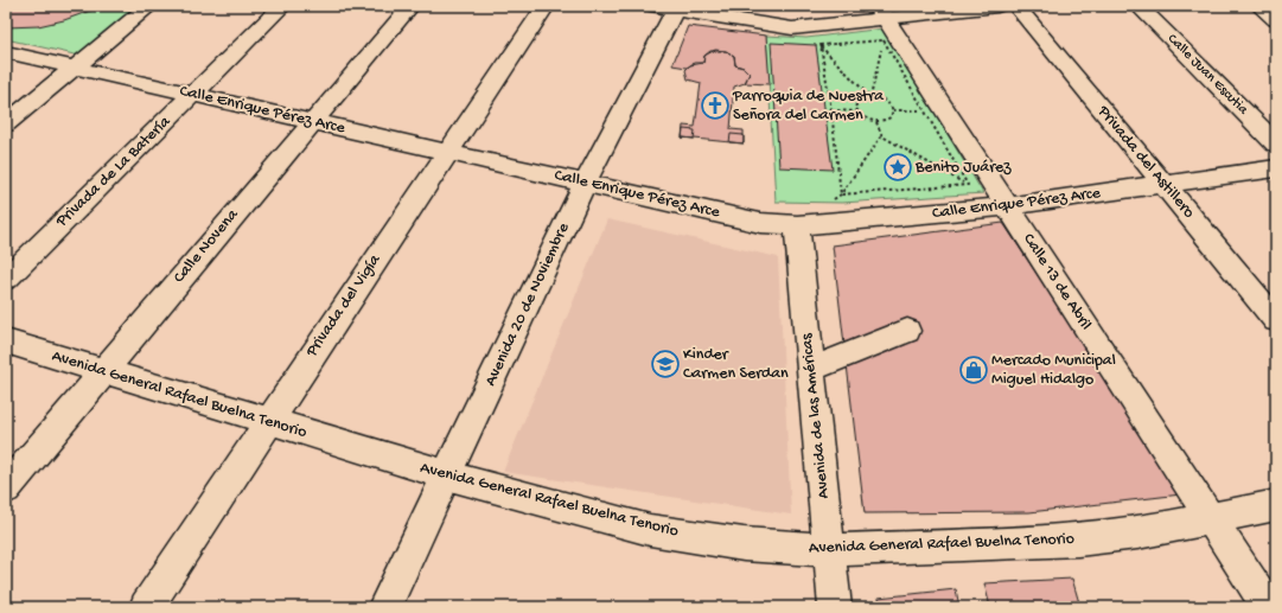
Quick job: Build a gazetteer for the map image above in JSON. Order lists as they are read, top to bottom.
{
  "streets": {
    "street": [
      "Calle Juan Escutia",
      "Calle Enrique Pérez Arce",
      "Privada del Astillero",
      "Privada de La Batería",
      "Calle Novena",
      "Calle 13 de Abril",
      "Avenida 20 de Noviembre",
      "Privada del Vigía",
      "Avenida General Rafael Buelna Tenorio",
      "Avenida de las Américas"
    ]
  },
  "crossings": [
    ["Calle Enrique Pérez Arce", "Privada del Astillero"],
    ["Calle Enrique Pérez Arce", "Privada de La Batería"],
    ["Calle Enrique Pérez Arce", "Calle Novena"],
    ["Calle Enrique Pérez Arce", "Calle 13 de Abril"],
    ["Calle Enrique Pérez Arce", "Avenida 20 de Noviembre"],
    ["Calle Enrique Pérez Arce", "Privada del Vigía"],
    ["Calle Enrique Pérez Arce", "Avenida de las Américas"],
    ["Calle Novena", "Avenida General Rafael Buelna Tenorio"],
    ["Calle 13 de Abril", "Avenida General Rafael Buelna Tenorio"],
    ["Avenida 20 de Noviembre", "Avenida General Rafael Buelna Tenorio"],
    ["Privada del Vigía", "Avenida General Rafael Buelna Tenorio"],
    ["Avenida General Rafael Buelna Tenorio", "Avenida de las Américas"]
  ],
  "places": {
    "church": ["Parroquia de Nuestra Señora del Carmen"],
    "place": ["Benito Juárez"],
    "school or university": ["Kinder Carmen Serdan"],
    "shop": ["Mercado Municipal Miguel Hidalgo"]
  }
}
